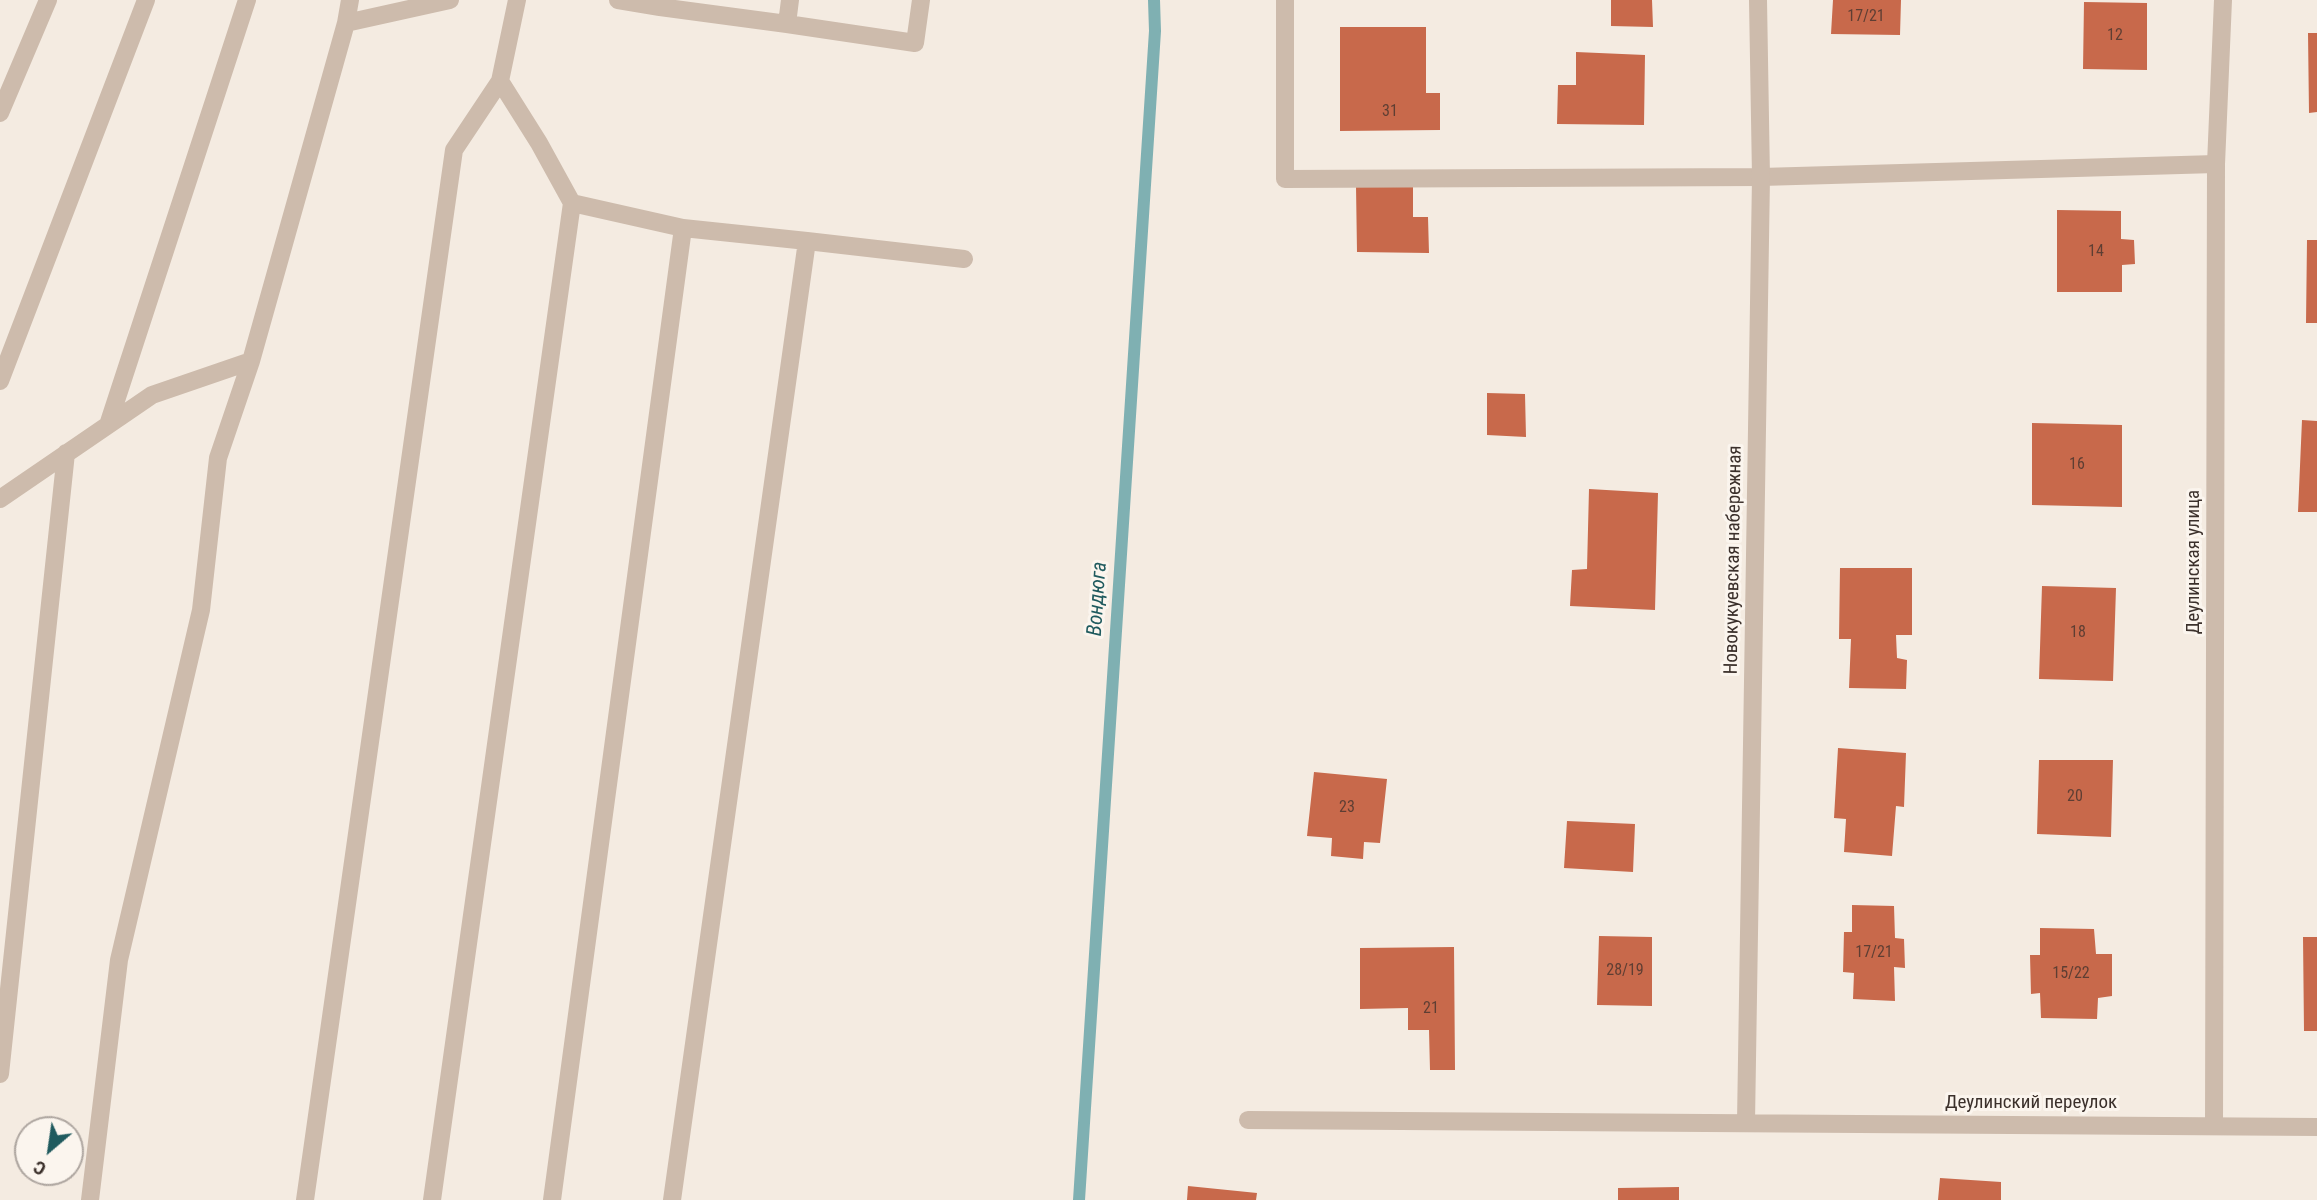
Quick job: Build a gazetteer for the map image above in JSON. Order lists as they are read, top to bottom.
{
  "streets": {
    "street": ["Новокукуевская набережная", "Деулинская улица", "Деулинский переулок"]
  },
  "crossings": [
    ["Новокукуевская набережная", "Деулинский переулок"],
    ["Деулинская улица", "Деулинский переулок"]
  ],
  "water": ["Вондюга"],
  "house_numbers": [
    "17/21",
    "12",
    "31",
    "14",
    "16",
    "18",
    "20",
    "23",
    "17/21",
    "28/19",
    "15/22",
    "21"
  ],
  "north": "bottom left"
}
